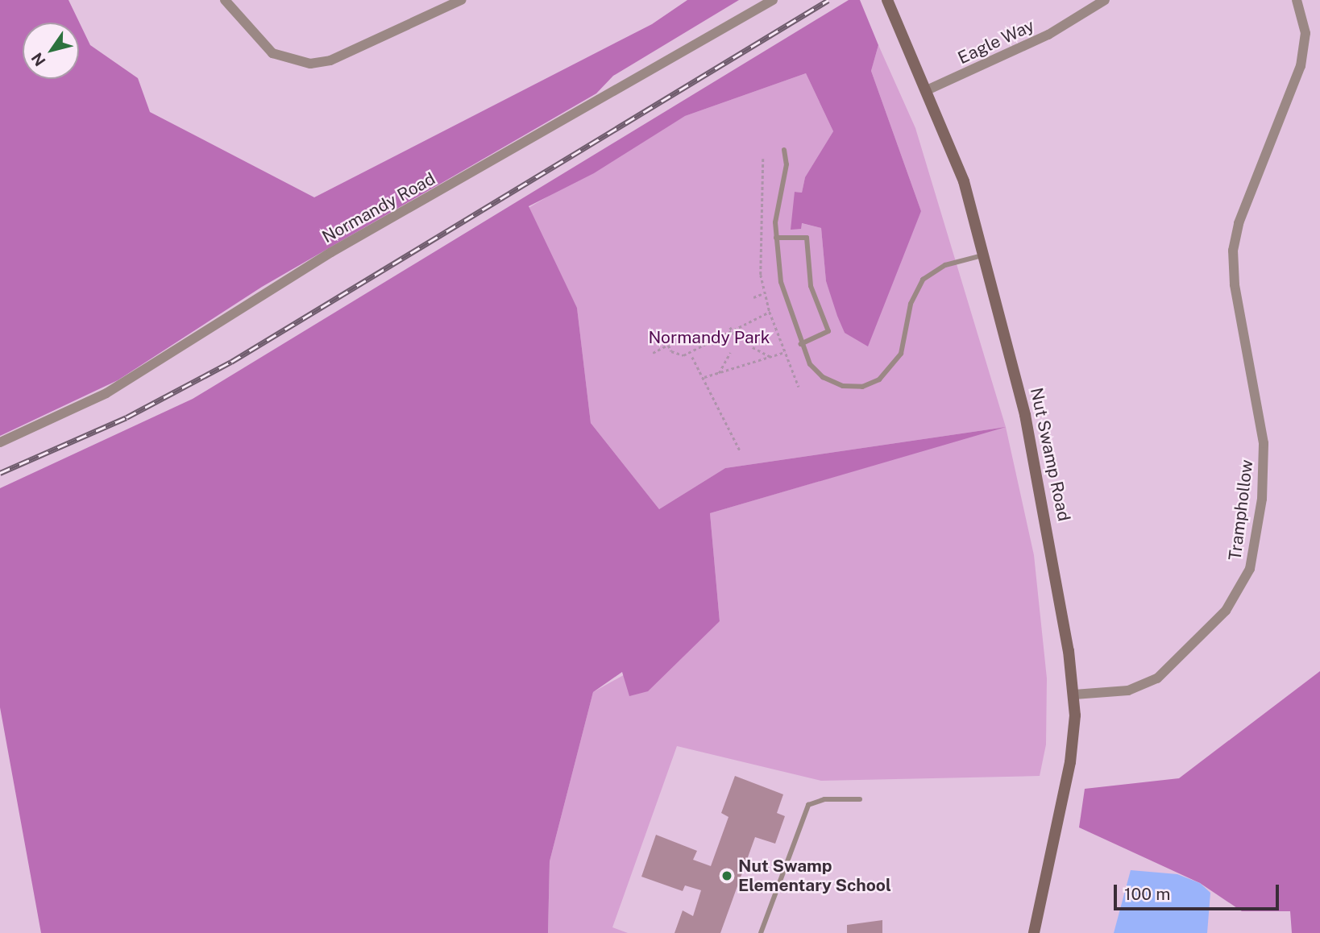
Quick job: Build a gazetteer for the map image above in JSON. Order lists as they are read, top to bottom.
{
  "streets": {
    "main road": ["Nut Swamp Road"],
    "street": ["Eagle Way", "Normandy Road", "Tramphollow"]
  },
  "crossings": [
    ["Eagle Way", "Nut Swamp Road"],
    ["Nut Swamp Road", "Tramphollow"]
  ],
  "parks": ["Normandy Park"],
  "places": ["Nut Swamp Elementary School"],
  "scale_bar": "100 m",
  "north": "bottom left"
}
